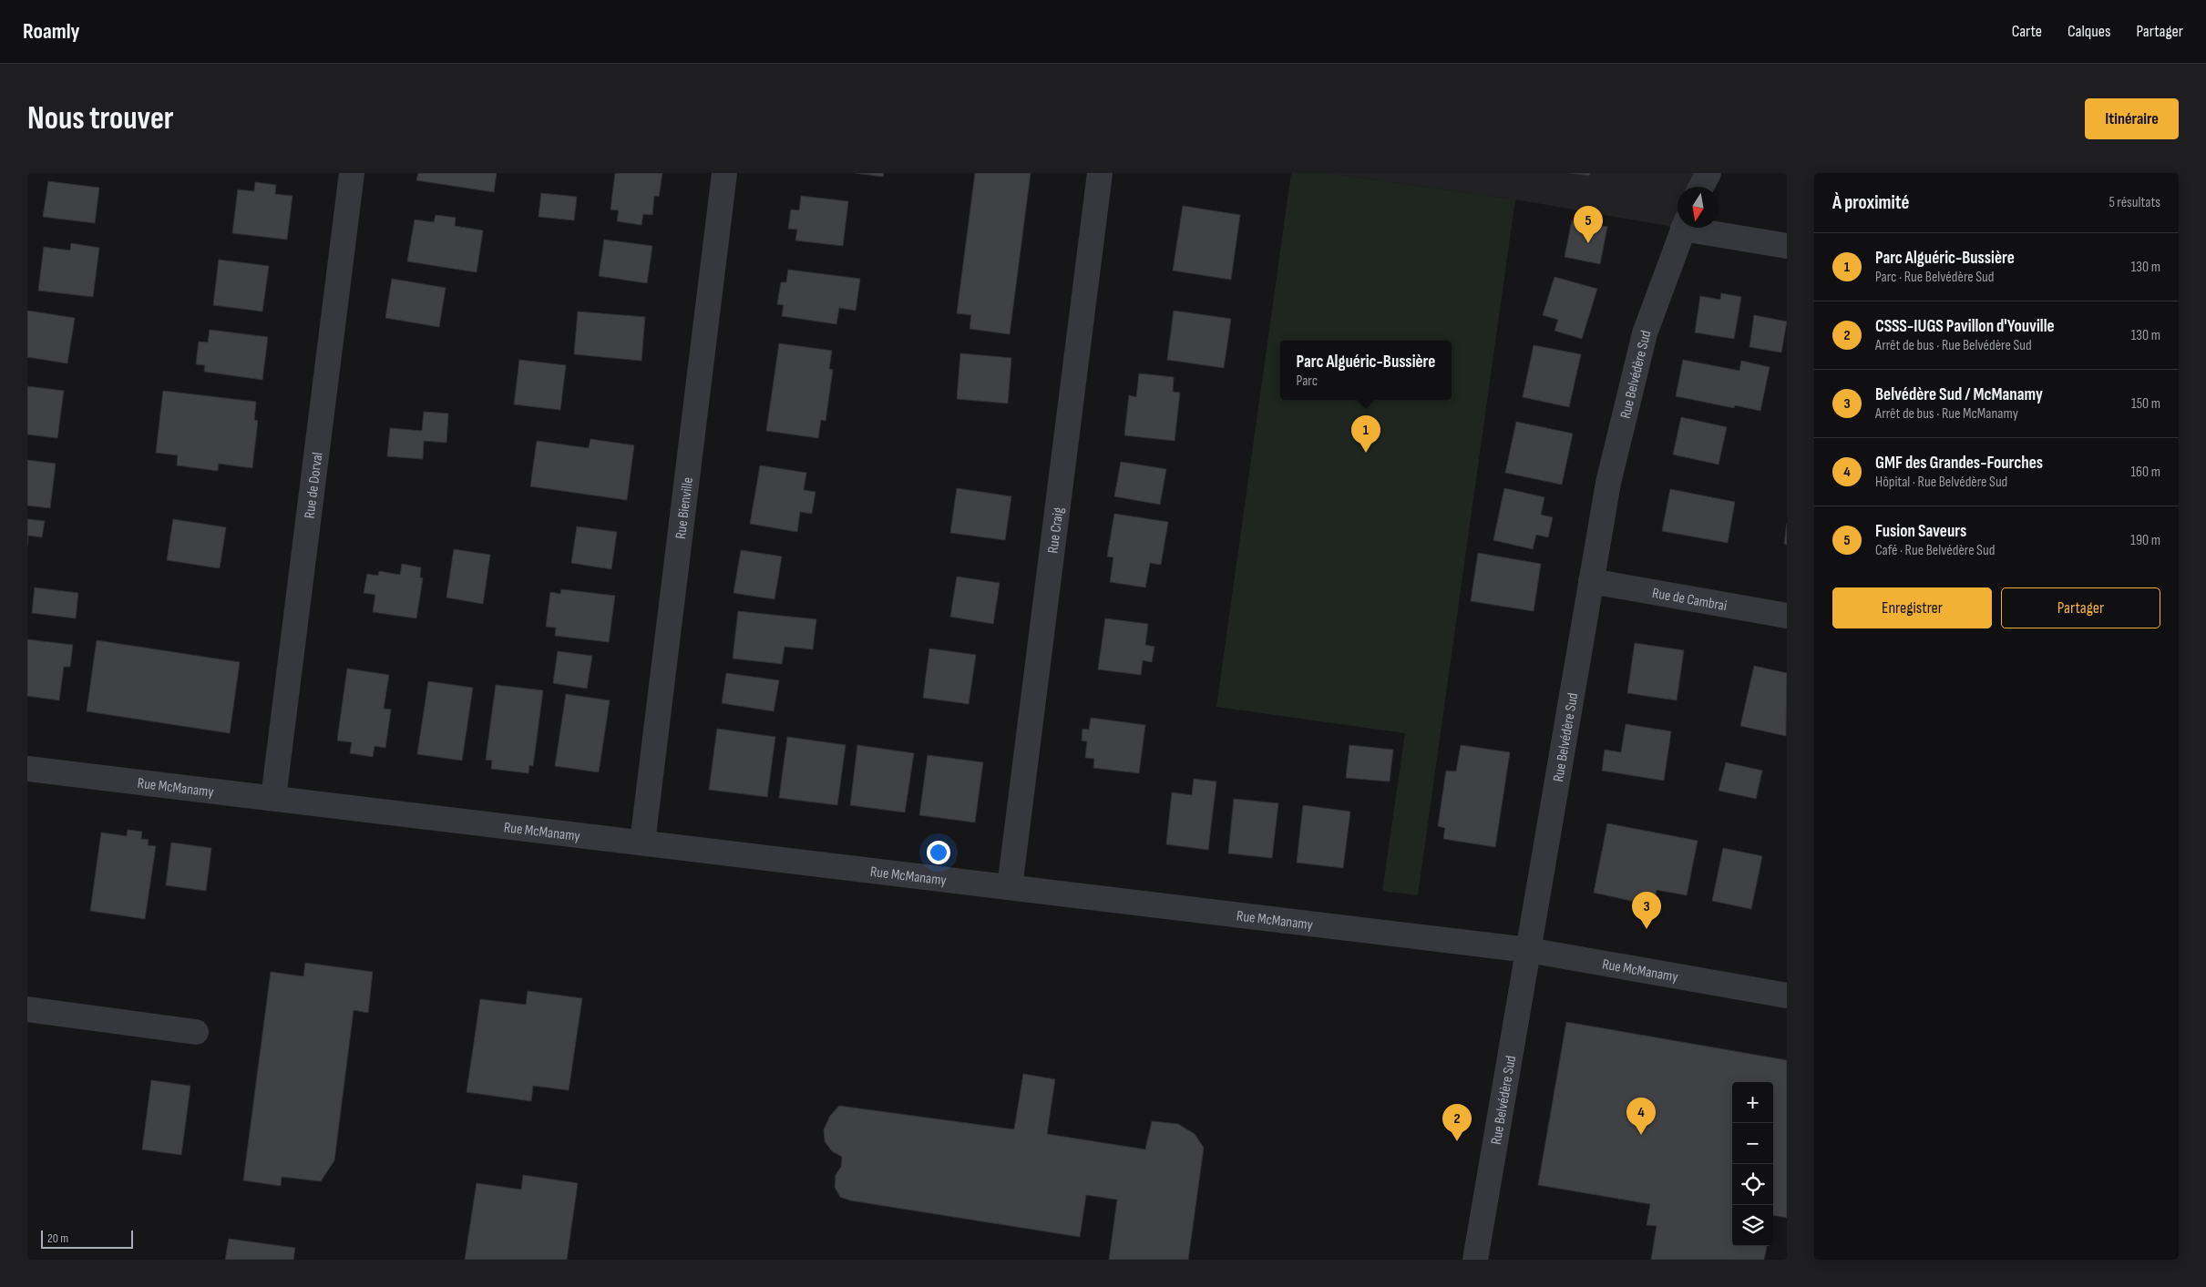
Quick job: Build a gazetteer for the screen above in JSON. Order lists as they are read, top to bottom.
{
  "streets": {
    "street": [
      "Rue Belvédère Sud",
      "Rue de Dorval",
      "Rue Bienville",
      "Rue Craig",
      "Rue de Cambrai",
      "Rue McManamy"
    ]
  },
  "crossings": [
    ["Rue Belvédère Sud", "Rue de Cambrai"],
    ["Rue Belvédère Sud", "Rue McManamy"],
    ["Rue de Dorval", "Rue McManamy"],
    ["Rue Bienville", "Rue McManamy"],
    ["Rue Craig", "Rue McManamy"]
  ],
  "scale_bar": "20 m",
  "north": "bottom",
  "page": {
    "header": "Roamly",
    "nav": ["Carte", "Calques", "Partager"],
    "buttons": [
      "Itinéraire",
      ["Enregistrer", "Partager"]
    ],
    "title": "Nous trouver",
    "heading": ["À proximité", "5 résultats"],
    "pins": [
      "5",
      "1",
      "3",
      "4",
      "2"
    ],
    "list": [
      {
        "mark": "1",
        "name": "Parc Alguéric-Bussière",
        "note": "Parc · Rue Belvédère Sud",
        "value": "130 m"
      },
      {
        "mark": "2",
        "name": "CSSS-IUGS Pavillon d'Youville",
        "note": "Arrêt de bus · Rue Belvédère Sud",
        "value": "130 m"
      },
      {
        "mark": "3",
        "name": "Belvédère Sud / McManamy",
        "note": "Arrêt de bus · Rue McManamy",
        "value": "150 m"
      },
      {
        "mark": "4",
        "name": "GMF des Grandes-Fourches",
        "note": "Hôpital · Rue Belvédère Sud",
        "value": "160 m"
      },
      {
        "mark": "5",
        "name": "Fusion Saveurs",
        "note": "Café · Rue Belvédère Sud",
        "value": "190 m"
      }
    ],
    "popup": ["Parc Alguéric-Bussière", "Parc"],
    "map_buttons": ["+", "−"],
    "scale": "20 m"
  }
}
